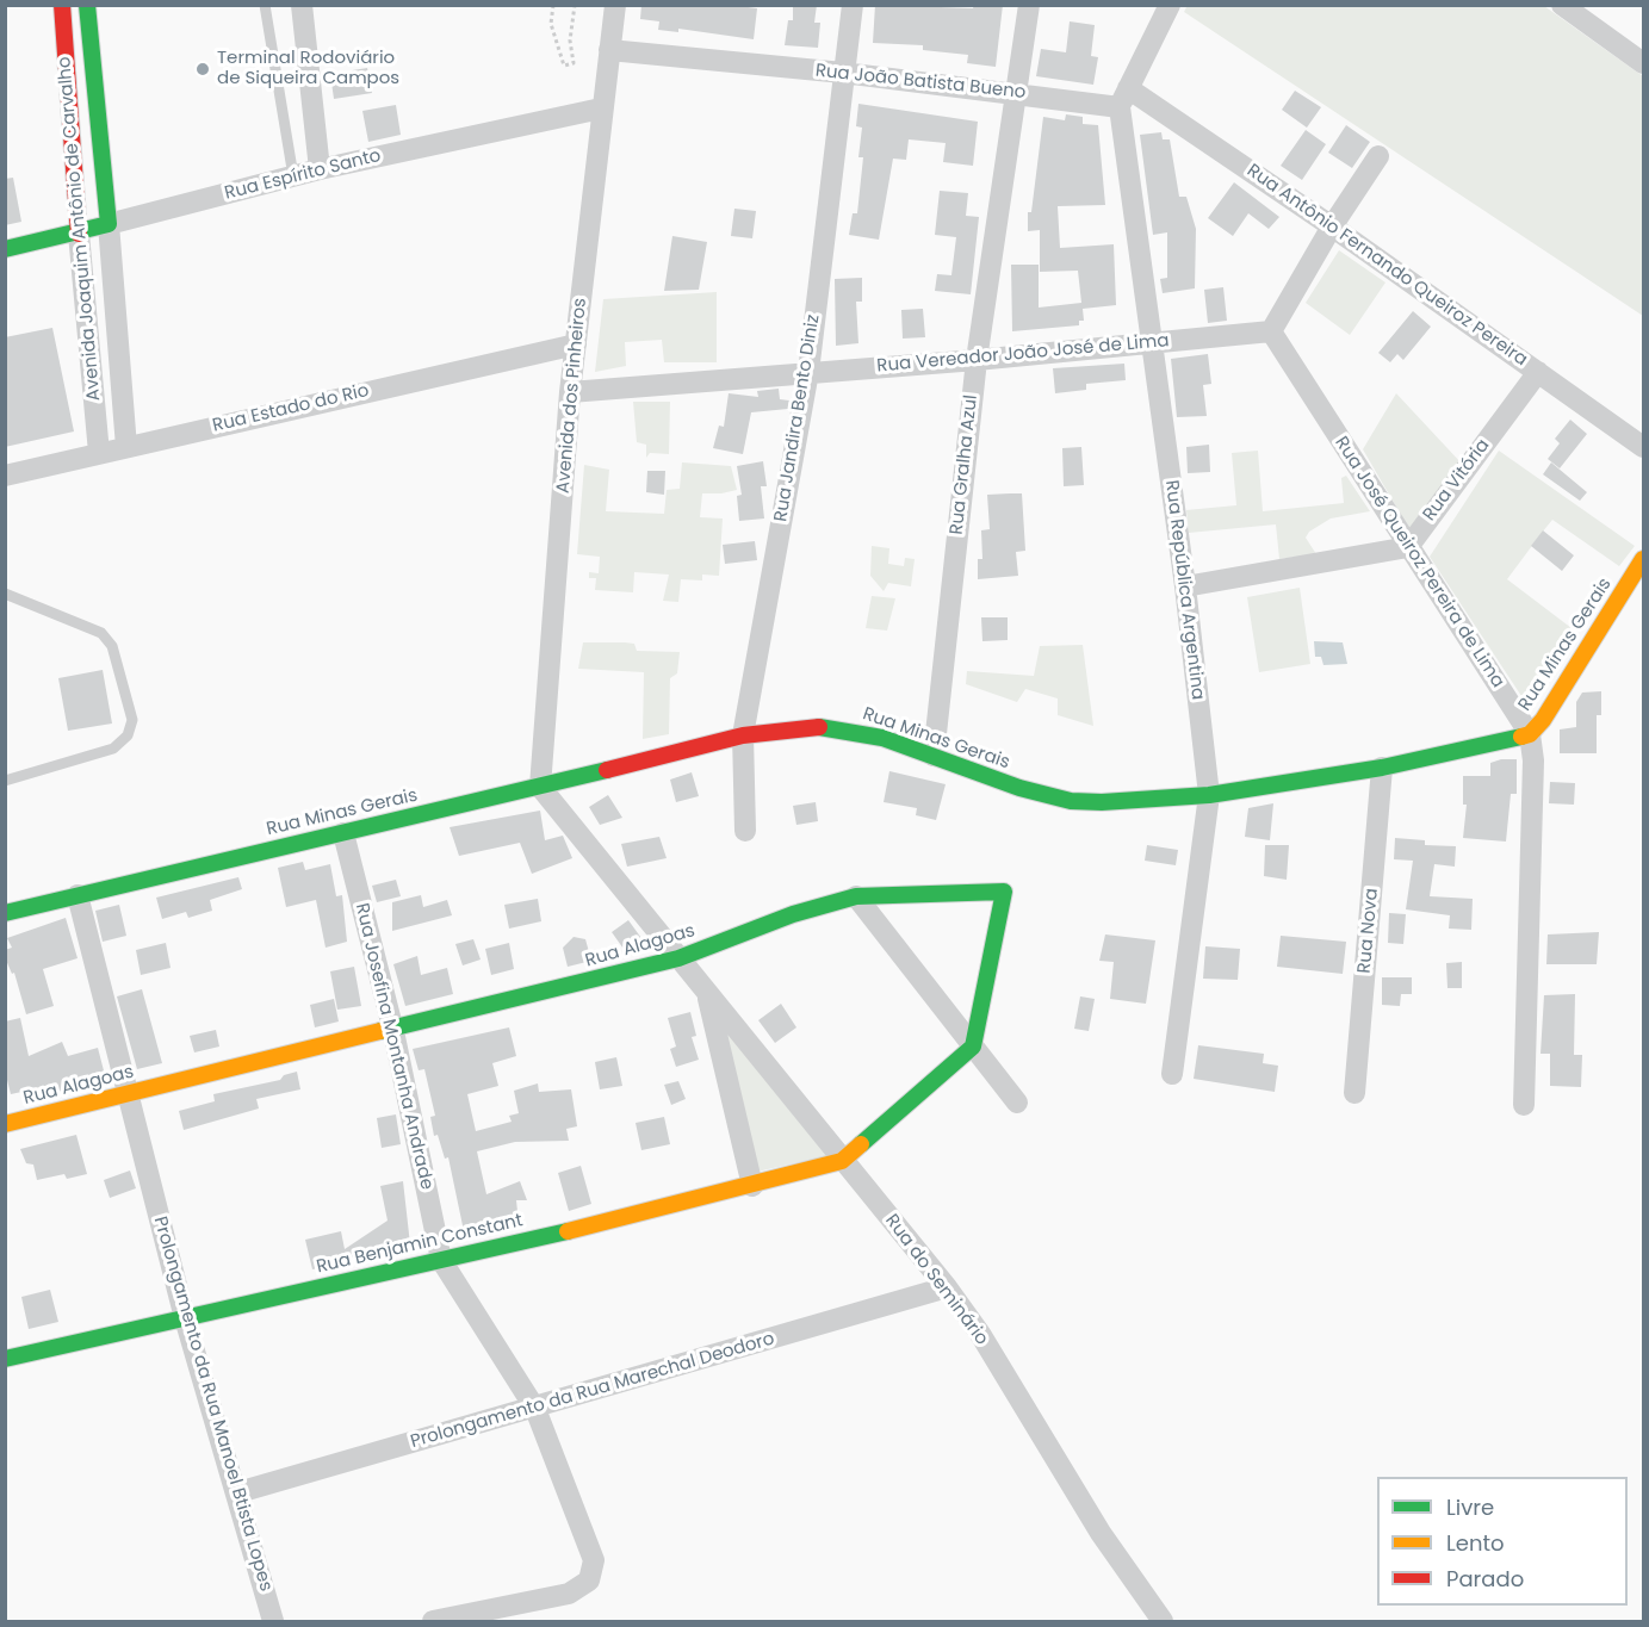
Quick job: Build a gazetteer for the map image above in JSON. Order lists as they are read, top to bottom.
{
  "streets": {
    "street": [
      "Rua João Batista Bueno",
      "Rua Espírito Santo",
      "Avenida Joaquim Antônio de Carvalho",
      "Rua Antônio Fernando Queiroz Pereira",
      "Rua Vereador João José de Lima",
      "Avenida dos Pinheiros",
      "Rua Estado do Rio",
      "Rua Jandira Bento Diniz",
      "Rua Gralha Azul",
      "Rua Vitória",
      "Rua José Queiroz Pereira de Lima",
      "Rua República Argentina",
      "Rua Minas Gerais",
      "Rua Nova",
      "Rua Alagoas",
      "Rua Josefina Montanha Andrade",
      "Rua Benjamin Constant",
      "Rua do Seminário",
      "Prolongamento da Rua Marechal Deodoro",
      "Prolongamento da Rua Manoel Btista Lopes"
    ]
  },
  "crossings": [
    ["Rua João Batista Bueno", "Rua Antônio Fernando Queiroz Pereira"],
    ["Rua João Batista Bueno", "Avenida dos Pinheiros"],
    ["Rua João Batista Bueno", "Rua Jandira Bento Diniz"],
    ["Rua João Batista Bueno", "Rua Gralha Azul"],
    ["Rua João Batista Bueno", "Rua República Argentina"],
    ["Rua Espírito Santo", "Avenida Joaquim Antônio de Carvalho"],
    ["Rua Espírito Santo", "Avenida dos Pinheiros"],
    ["Avenida Joaquim Antônio de Carvalho", "Rua Estado do Rio"],
    ["Rua Antônio Fernando Queiroz Pereira", "Rua Vitória"],
    ["Rua Antônio Fernando Queiroz Pereira", "Rua República Argentina"],
    ["Rua Vereador João José de Lima", "Avenida dos Pinheiros"],
    ["Rua Vereador João José de Lima", "Rua Jandira Bento Diniz"],
    ["Rua Vereador João José de Lima", "Rua Gralha Azul"],
    ["Rua Vereador João José de Lima", "Rua José Queiroz Pereira de Lima"],
    ["Rua Vereador João José de Lima", "Rua República Argentina"],
    ["Avenida dos Pinheiros", "Rua Estado do Rio"],
    ["Avenida dos Pinheiros", "Rua Minas Gerais"],
    ["Avenida dos Pinheiros", "Rua do Seminário"],
    ["Rua Jandira Bento Diniz", "Rua Minas Gerais"],
    ["Rua Gralha Azul", "Rua Minas Gerais"],
    ["Rua Vitória", "Rua José Queiroz Pereira de Lima"],
    ["Rua José Queiroz Pereira de Lima", "Rua Minas Gerais"],
    ["Rua República Argentina", "Rua Minas Gerais"],
    ["Rua Minas Gerais", "Rua Nova"],
    ["Rua Minas Gerais", "Rua Josefina Montanha Andrade"],
    ["Rua Minas Gerais", "Rua do Seminário"],
    ["Rua Minas Gerais", "Prolongamento da Rua Manoel Btista Lopes"],
    ["Rua Alagoas", "Rua Josefina Montanha Andrade"],
    ["Rua Alagoas", "Rua do Seminário"],
    ["Rua Alagoas", "Prolongamento da Rua Manoel Btista Lopes"],
    ["Rua Josefina Montanha Andrade", "Rua Benjamin Constant"],
    ["Rua Benjamin Constant", "Rua do Seminário"],
    ["Rua Benjamin Constant", "Prolongamento da Rua Manoel Btista Lopes"],
    ["Rua do Seminário", "Prolongamento da Rua Marechal Deodoro"],
    ["Prolongamento da Rua Marechal Deodoro", "Prolongamento da Rua Manoel Btista Lopes"]
  ],
  "places": ["Terminal Rodoviário de Siqueira Campos"],
  "legend": ["Livre", "Lento", "Parado"]
}
